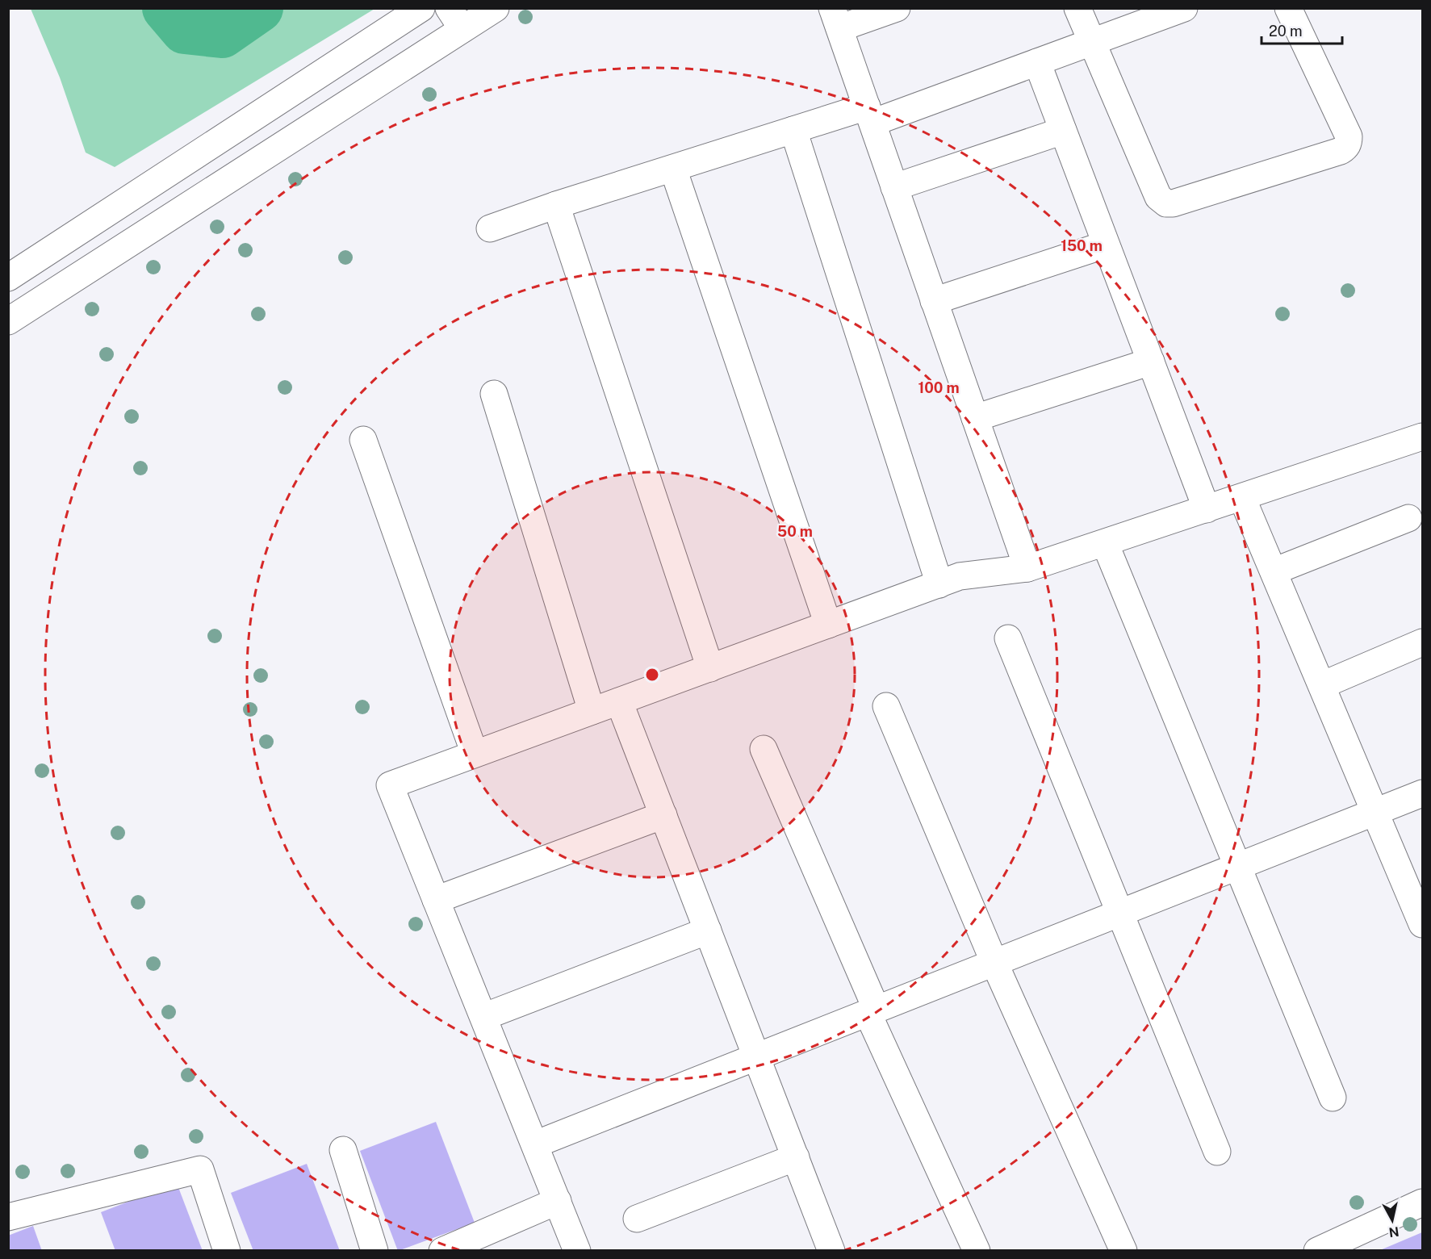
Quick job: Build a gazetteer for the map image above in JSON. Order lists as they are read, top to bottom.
{
  "scale_bar": "20 m",
  "north": "bottom",
  "rings": ["150 m", "100 m", "50 m"]
}
